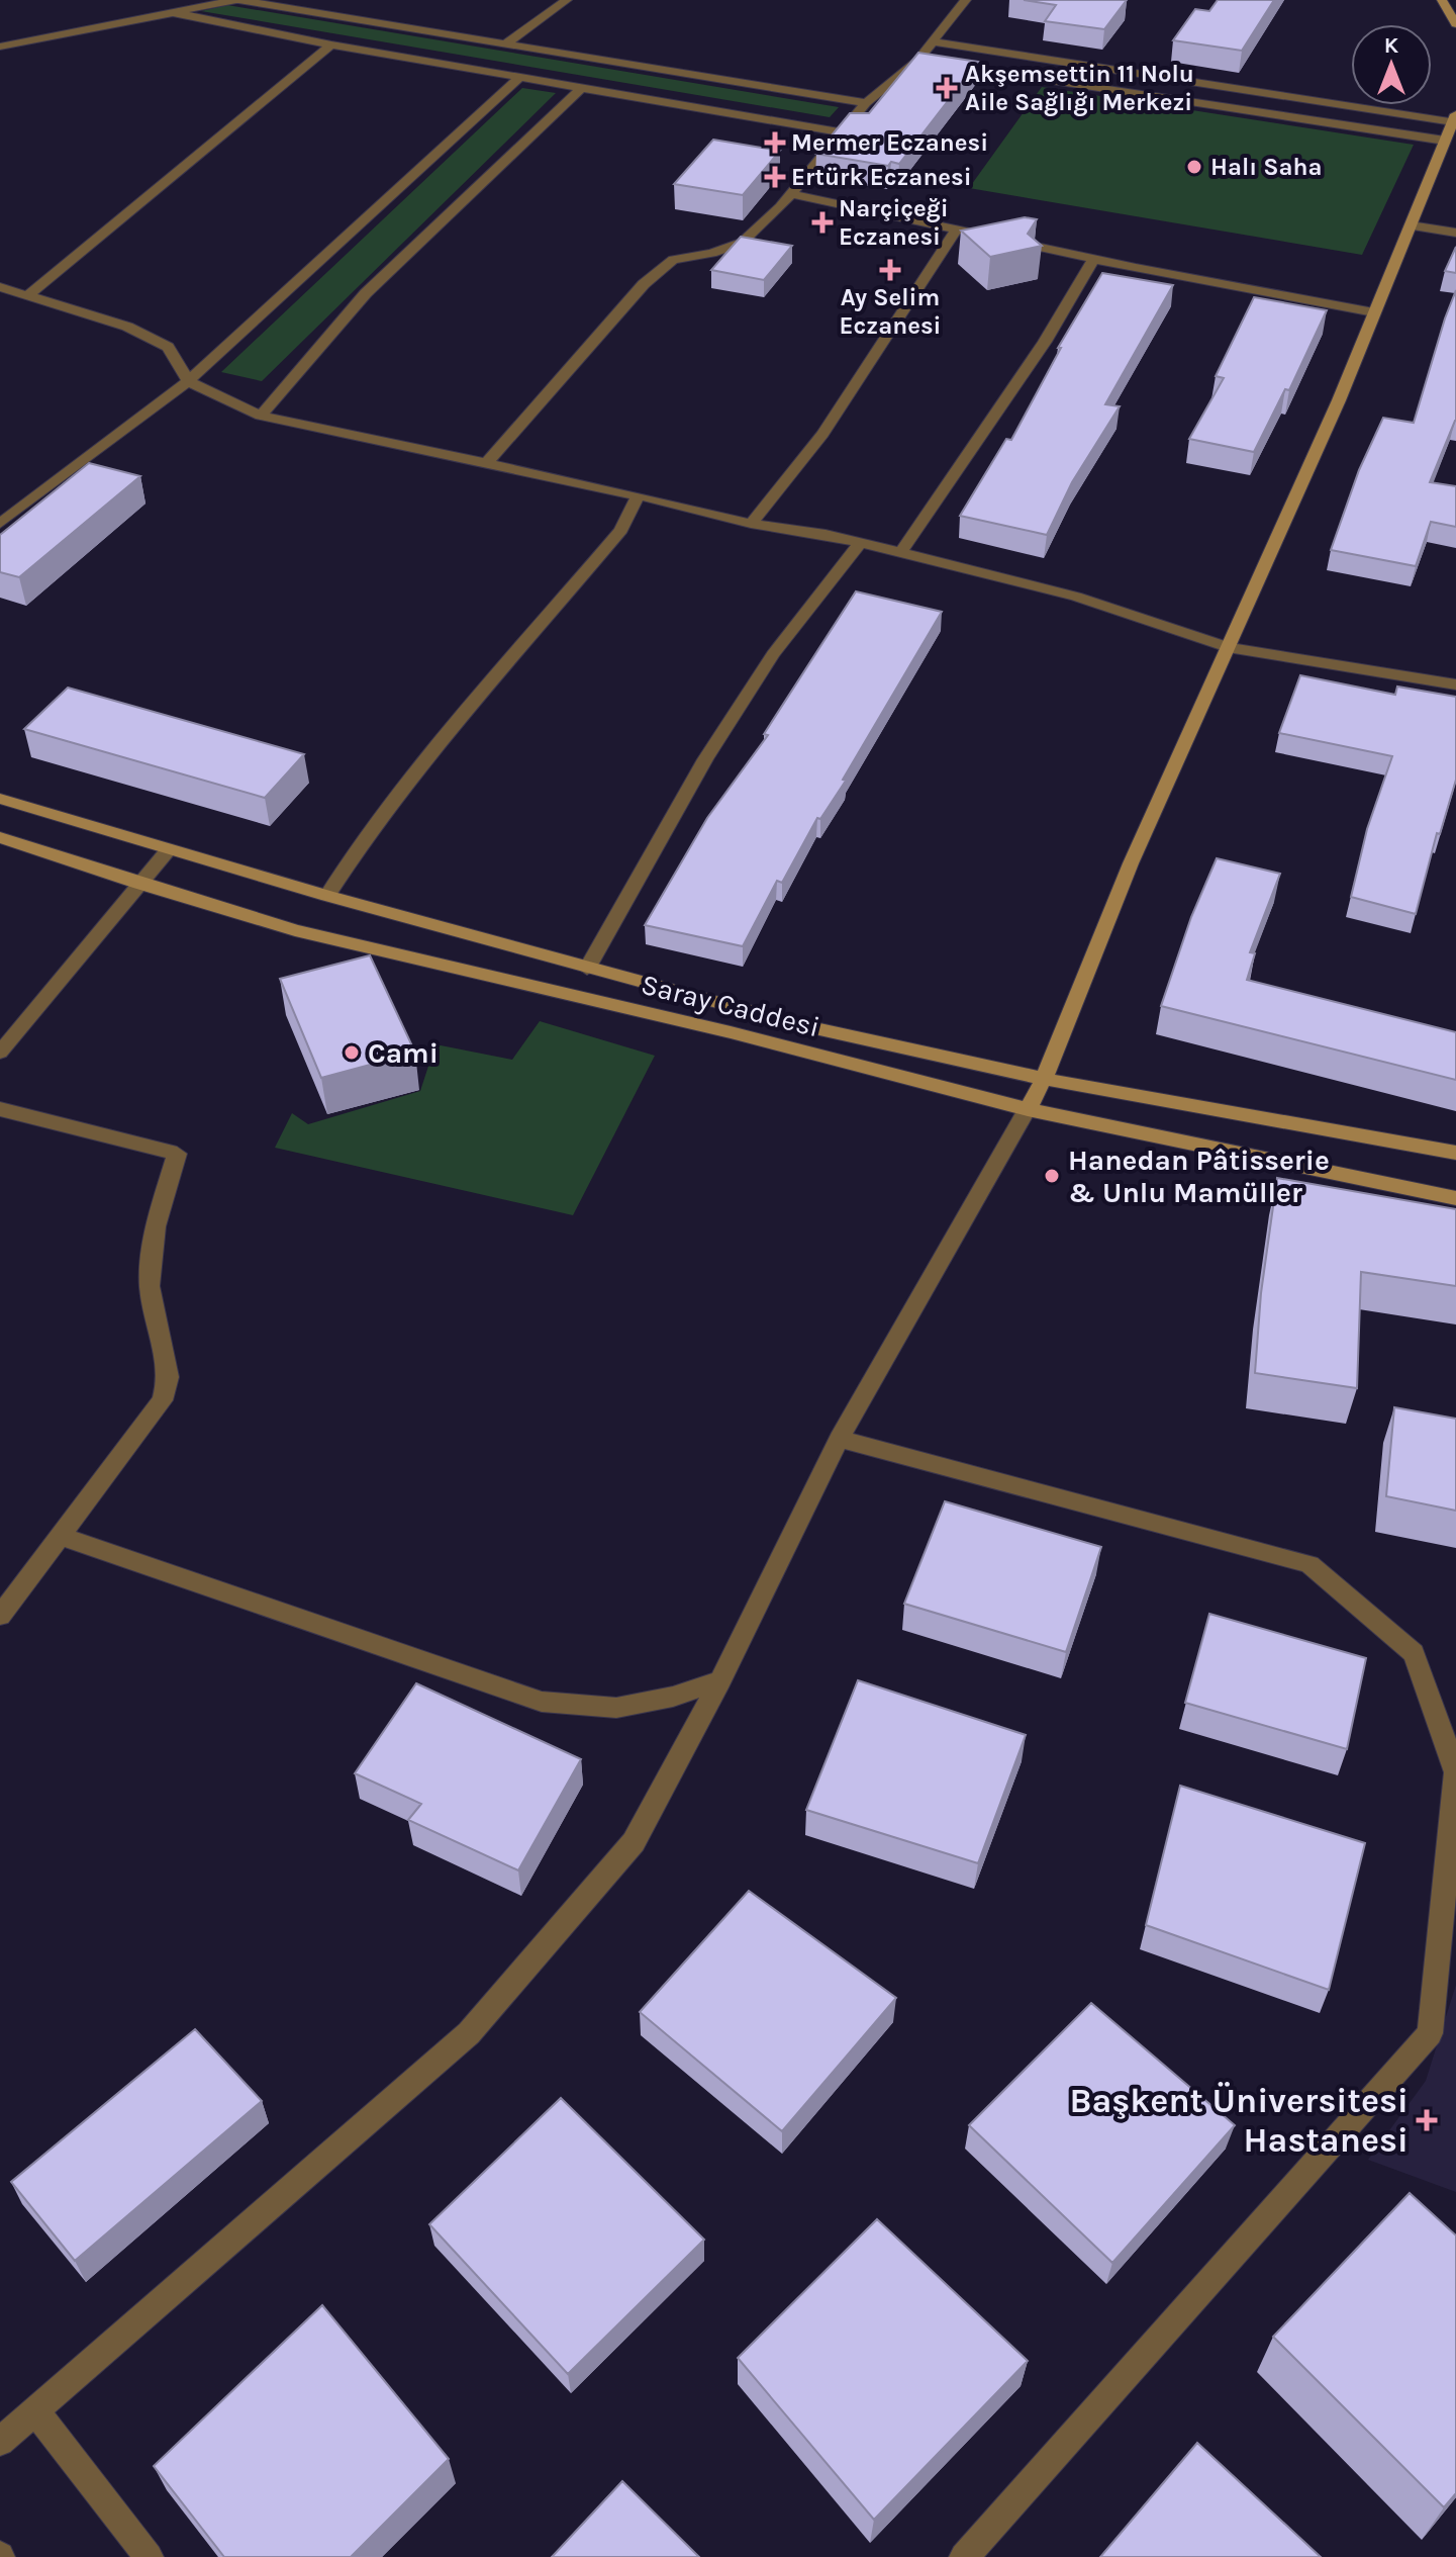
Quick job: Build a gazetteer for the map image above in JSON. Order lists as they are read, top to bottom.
{
  "streets": {
    "street": ["Saray Caddesi"]
  },
  "places": {
    "health": [
      "Akşemsettin 11 Nolu Aile Sağlığı Merkezi",
      "Mermer Eczanesi",
      "Ertürk Eczanesi",
      "Narçiçeği Eczanesi",
      "Ay Selim Eczanesi",
      "Başkent Üniversitesi Hastanesi"
    ],
    "other": ["Halı Saha", "Cami", "Hanedan Pâtisserie & Unlu Mamüller"]
  },
  "north": "top"
}
